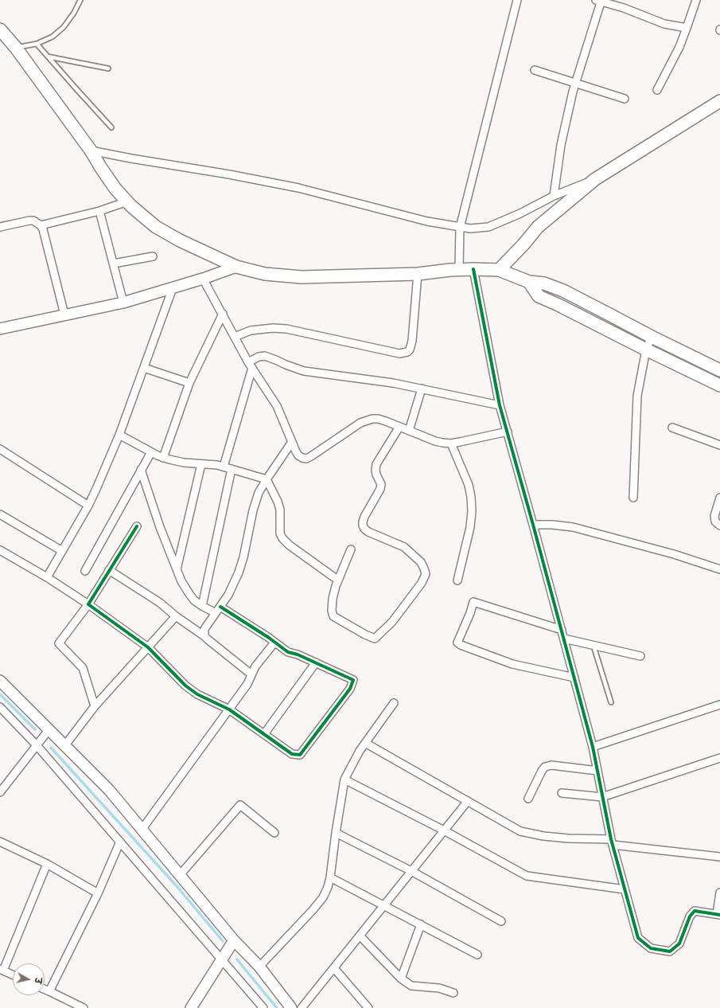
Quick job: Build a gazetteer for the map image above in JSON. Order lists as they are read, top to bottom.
{
  "north": "right"
}
